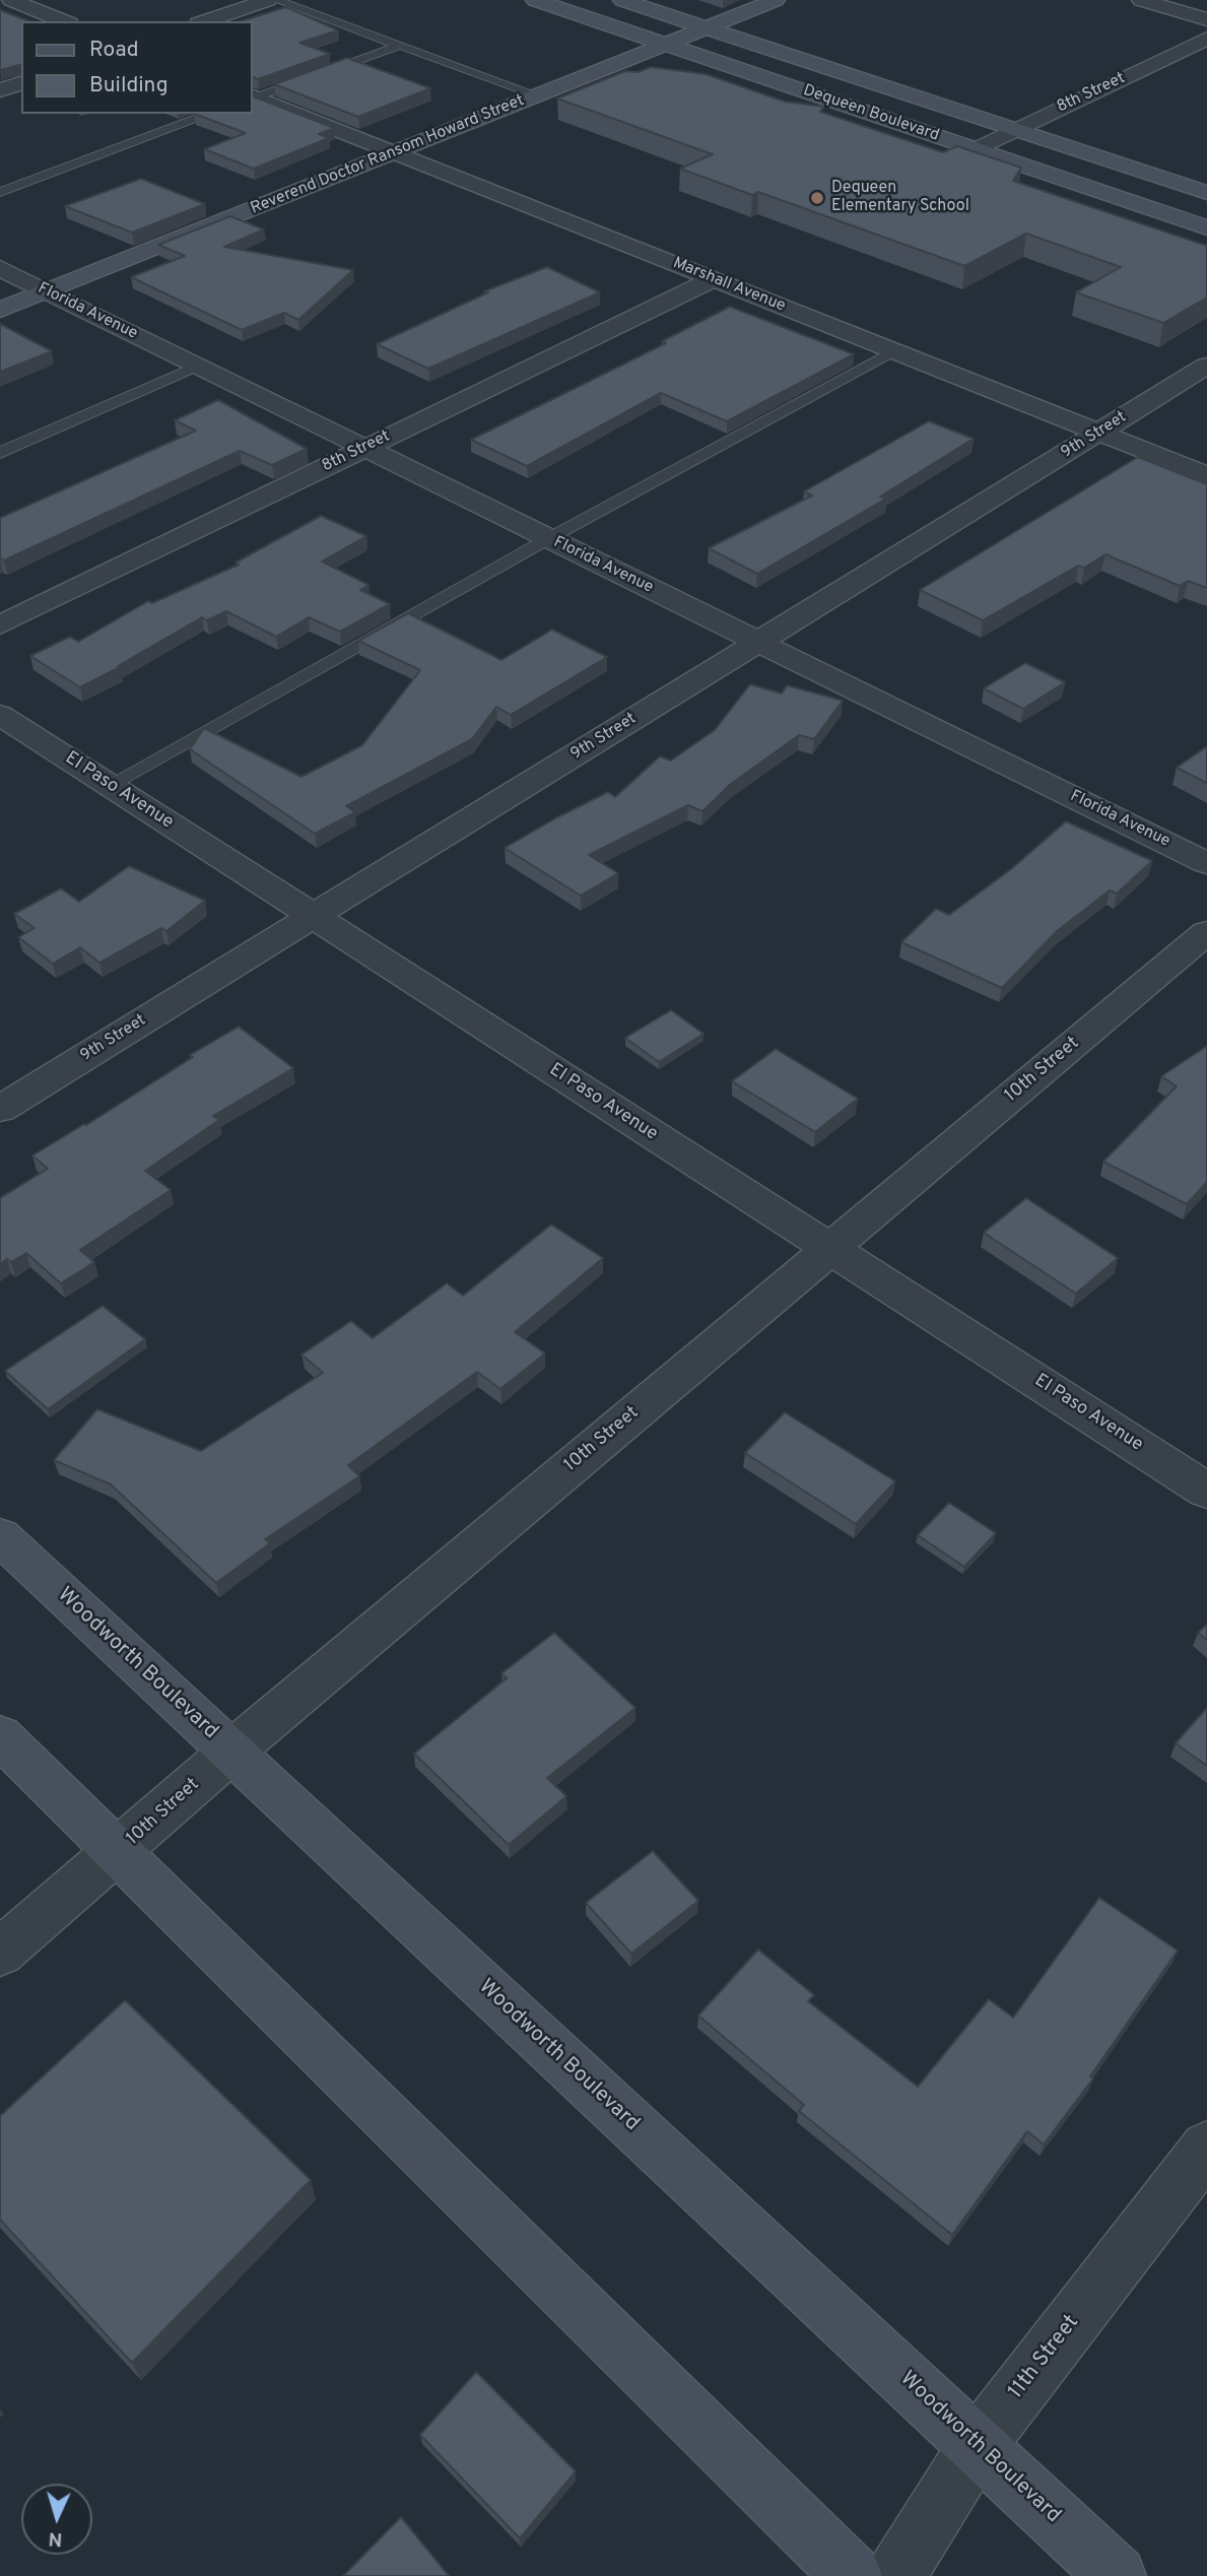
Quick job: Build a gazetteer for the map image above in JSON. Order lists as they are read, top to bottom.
{
  "streets": {
    "street": [
      "8th Street",
      "Dequeen Boulevard",
      "Reverend Doctor Ransom Howard Street",
      "Marshall Avenue",
      "Florida Avenue",
      "9th Street",
      "El Paso Avenue",
      "10th Street",
      "Woodworth Boulevard",
      "11th Street"
    ]
  },
  "crossings": [
    ["8th Street", "Dequeen Boulevard"],
    ["8th Street", "Marshall Avenue"],
    ["8th Street", "Florida Avenue"],
    ["Dequeen Boulevard", "Reverend Doctor Ransom Howard Street"],
    ["Reverend Doctor Ransom Howard Street", "Marshall Avenue"],
    ["Reverend Doctor Ransom Howard Street", "Florida Avenue"],
    ["Marshall Avenue", "9th Street"],
    ["Florida Avenue", "9th Street"],
    ["9th Street", "El Paso Avenue"],
    ["El Paso Avenue", "10th Street"],
    ["10th Street", "Woodworth Boulevard"],
    ["Woodworth Boulevard", "11th Street"]
  ],
  "places": ["Dequeen Elementary School"],
  "legend": ["Road", "Building"],
  "north": "bottom"
}
